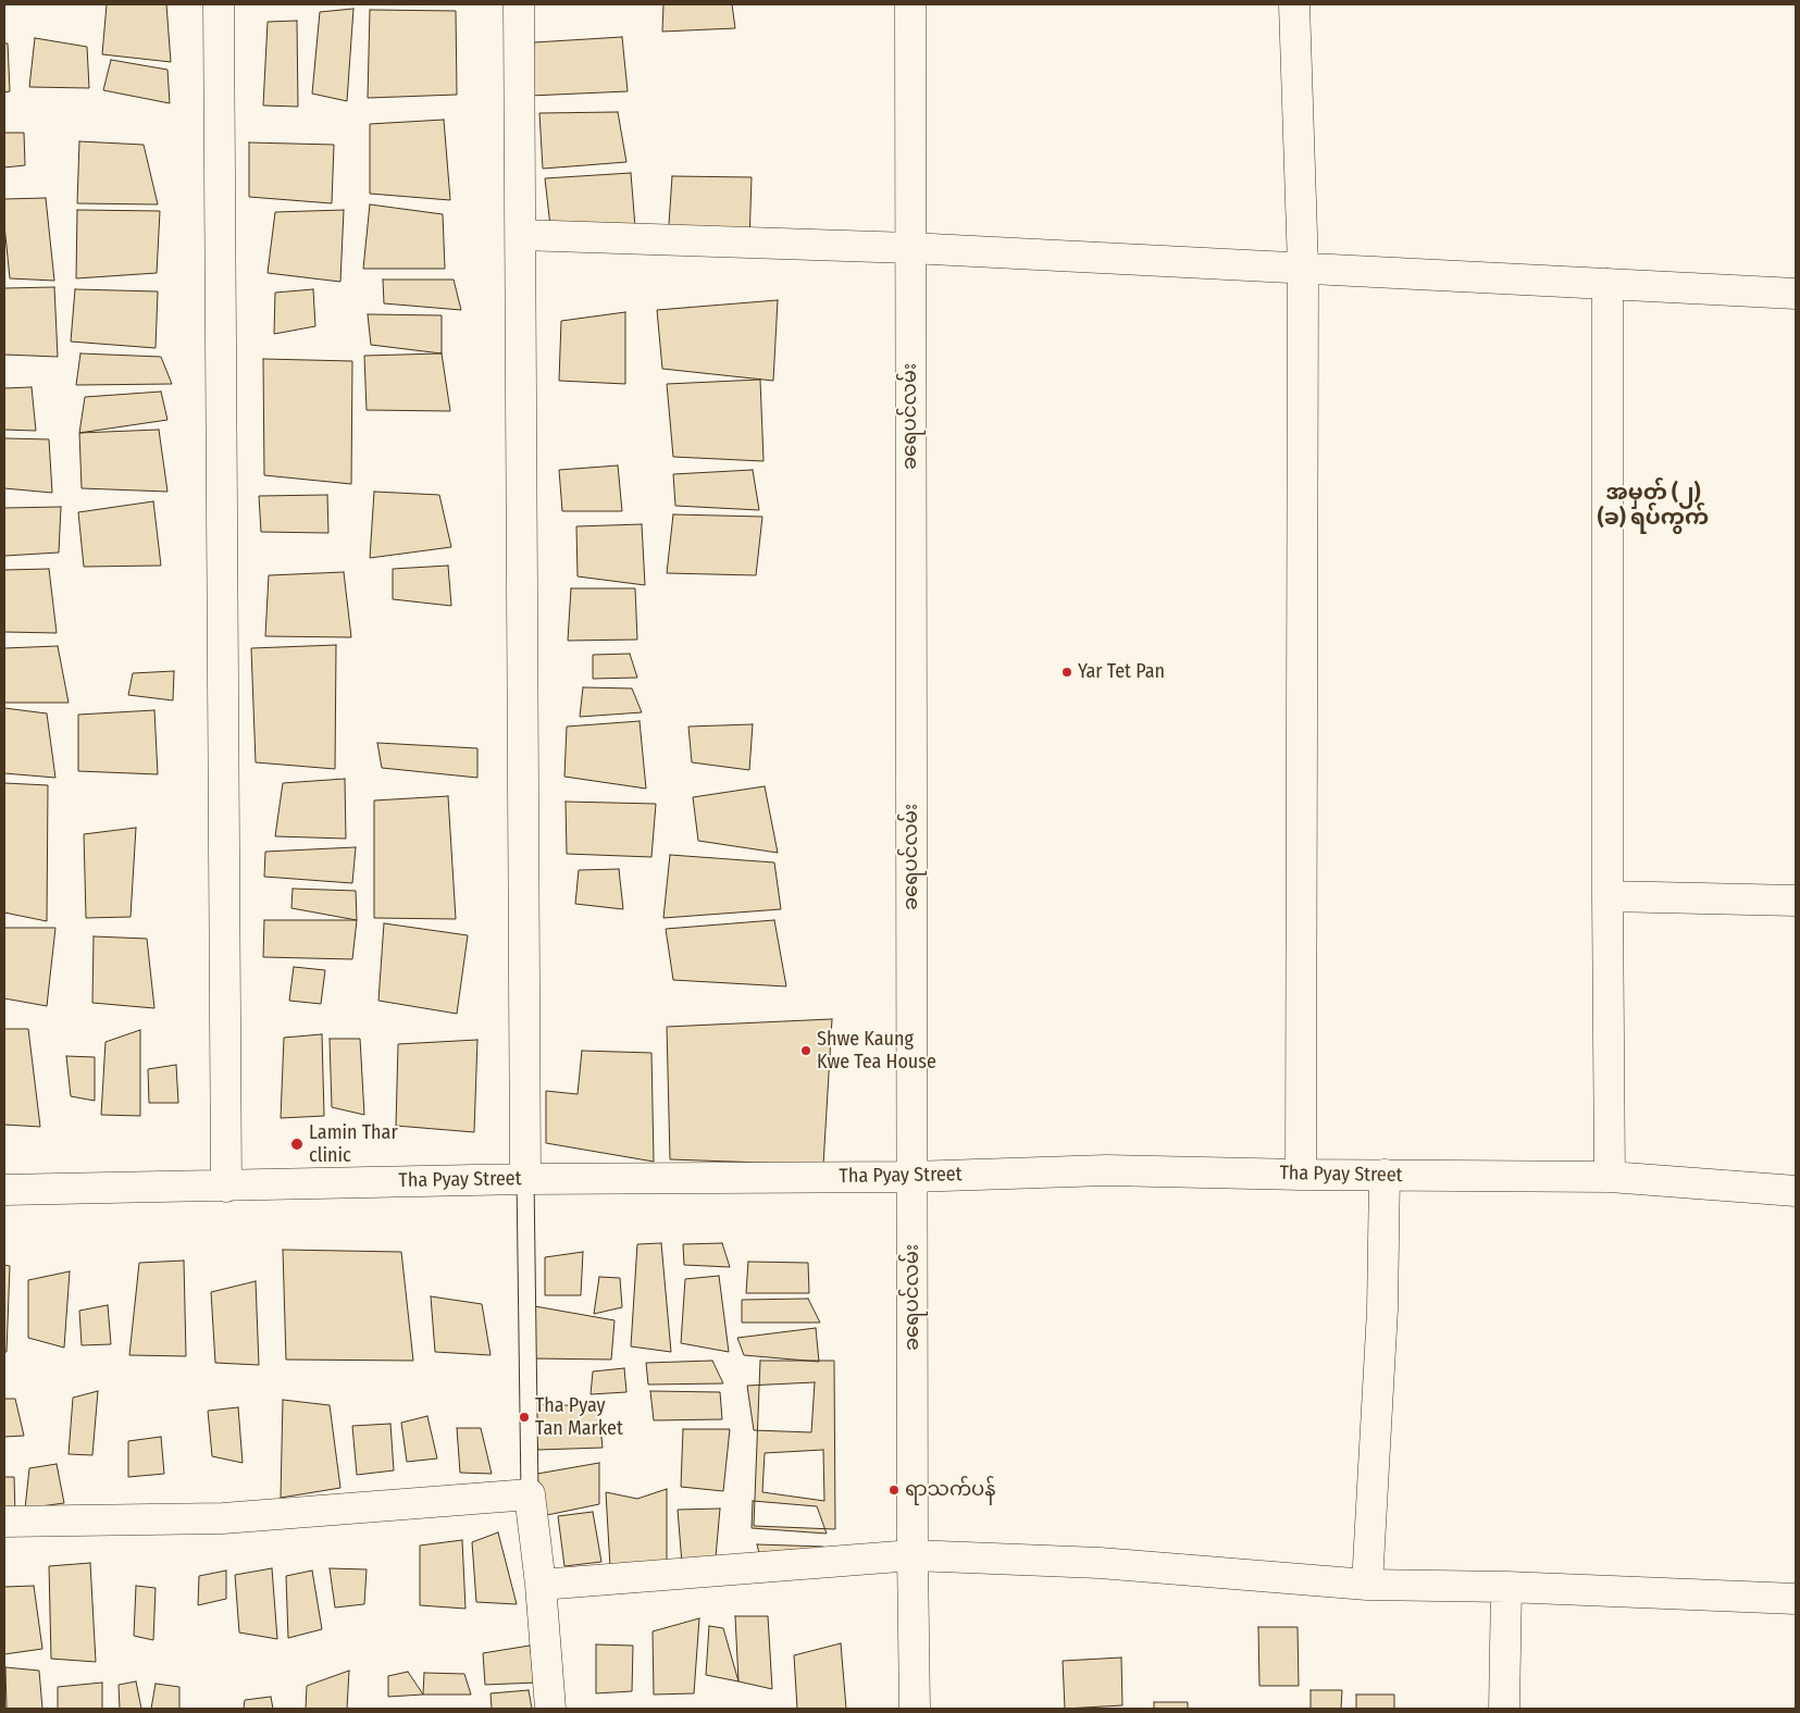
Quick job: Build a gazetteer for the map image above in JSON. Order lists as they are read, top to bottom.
{
  "streets": {
    "street": ["ခရေပင်လမ်း", "Tha Pyay Street"]
  },
  "crossings": [
    ["ခရေပင်လမ်း", "Tha Pyay Street"]
  ],
  "districts": ["အမှတ် (၂) (ခ) ရပ်ကွက်"],
  "places": [
    "Yar Tet Pan",
    "Shwe Kaung Kwe Tea House",
    "Lamin Thar clinic",
    "Tha Pyay Tan Market",
    "ရာသက်ပန်"
  ]
}
